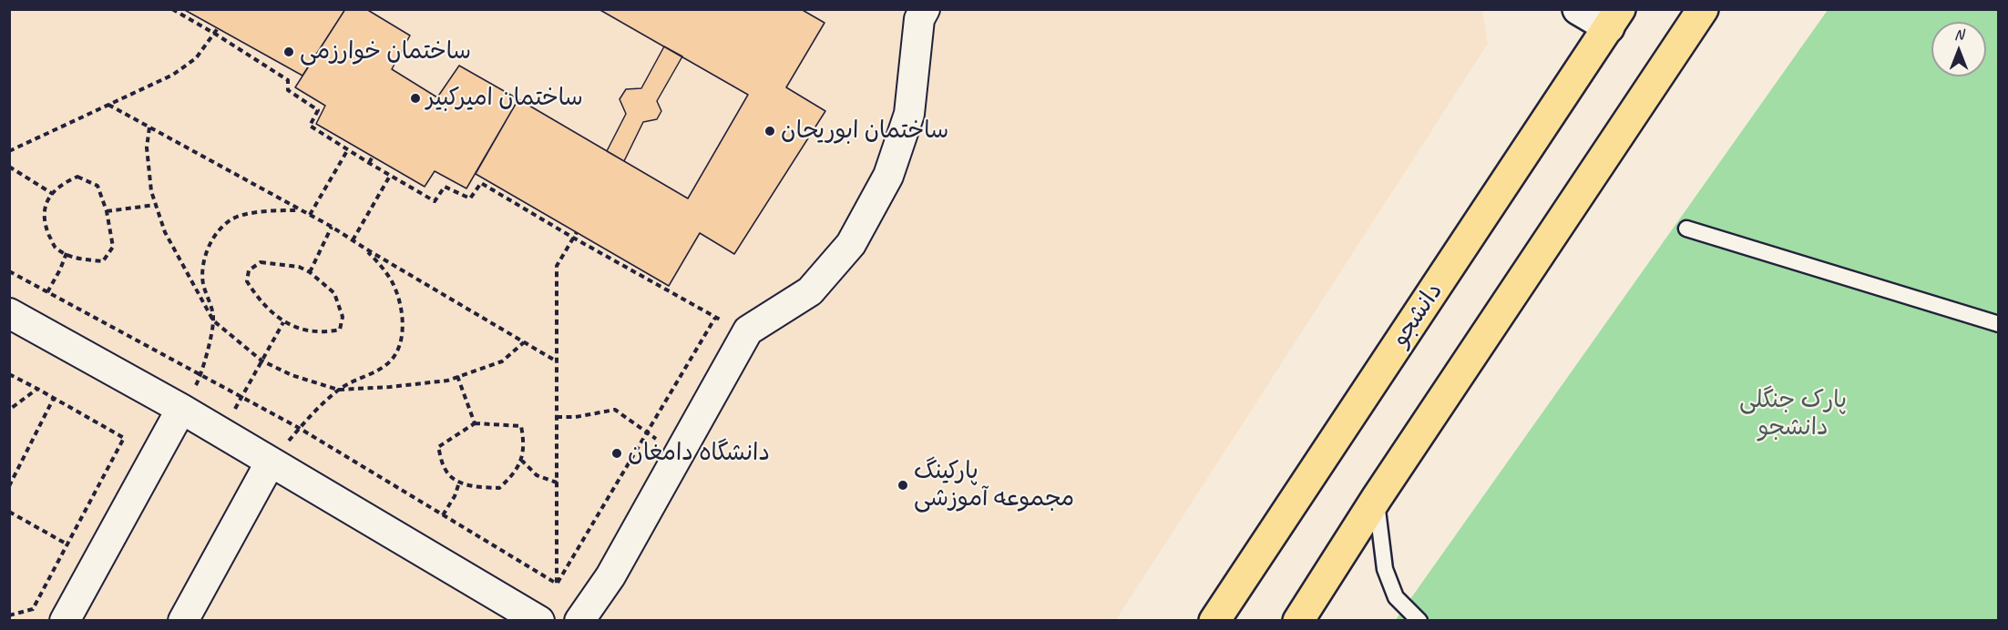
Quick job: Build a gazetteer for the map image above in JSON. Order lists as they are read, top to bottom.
{
  "streets": {
    "main road": ["دانشجو"]
  },
  "parks": ["پارک جنگلی دانشجو"],
  "places": [
    "ساختمان خوارزمی",
    "ساختمان امیرکبیر",
    "ساختمان ابوریحان",
    "دانشگاه دامغان",
    "پارکینگ مجموعه آموزشی"
  ],
  "north": "top"
}
